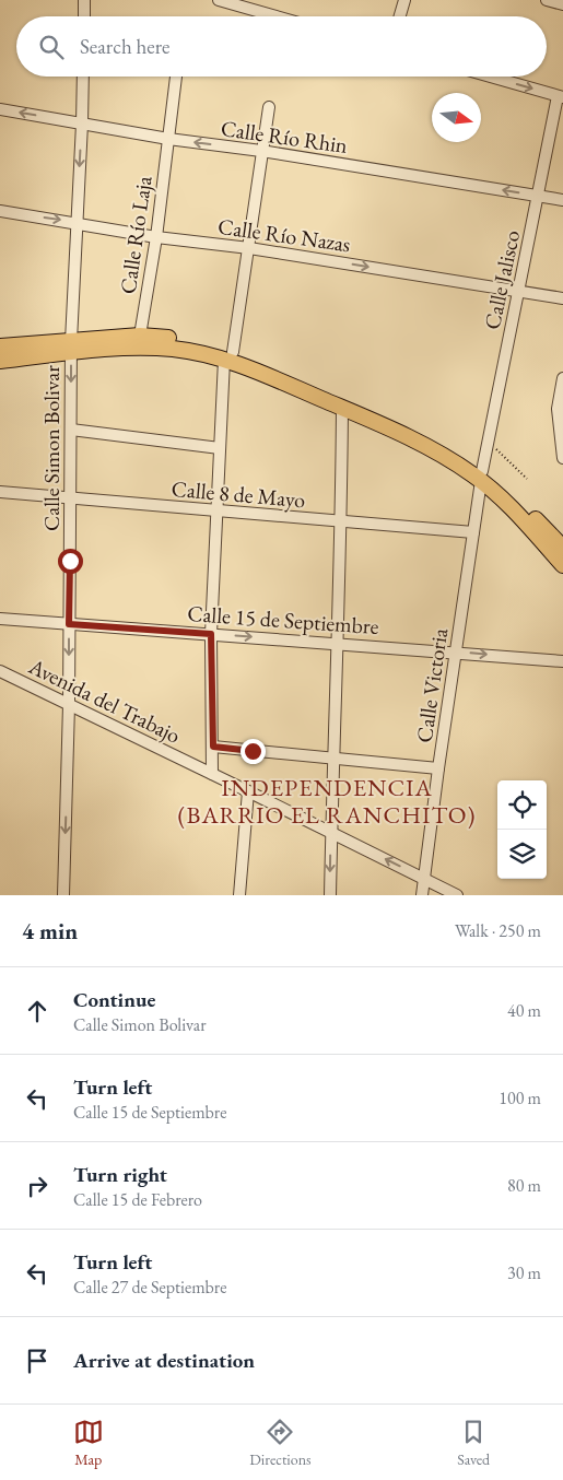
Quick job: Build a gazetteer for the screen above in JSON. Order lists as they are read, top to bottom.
{
  "streets": {
    "street": [
      "Calle Río Rhin",
      "Calle Río Laja",
      "Calle Río Nazas",
      "Calle Jalisco",
      "Calle Simon Bolivar",
      "Calle 8 de Mayo",
      "Calle 15 de Septiembre",
      "Calle Victoria",
      "Avenida del Trabajo"
    ]
  },
  "crossings": [
    ["Calle Río Rhin", "Calle Río Laja"],
    ["Calle Río Rhin", "Calle Jalisco"],
    ["Calle Río Rhin", "Calle Simon Bolivar"],
    ["Calle Río Laja", "Calle Río Nazas"],
    ["Calle Río Nazas", "Calle Jalisco"],
    ["Calle Río Nazas", "Calle Simon Bolivar"],
    ["Calle Jalisco", "Calle Victoria"],
    ["Calle Simon Bolivar", "Calle 8 de Mayo"],
    ["Calle Simon Bolivar", "Calle 15 de Septiembre"],
    ["Calle Simon Bolivar", "Avenida del Trabajo"],
    ["Calle 8 de Mayo", "Calle Victoria"],
    ["Calle 15 de Septiembre", "Calle Victoria"],
    ["Calle Victoria", "Avenida del Trabajo"]
  ],
  "one_way": [
    "Calle Río Rhin",
    "Calle Río Nazas",
    "Calle Simon Bolivar",
    "Calle 15 de Septiembre"
  ],
  "districts": ["INDEPENDENCIA (BARRIO EL RANCHITO)"],
  "north": "right",
  "page": {
    "search": "Search here",
    "heading": ["4 min", "Walk · 250 m"],
    "list": [
      ["Continue", "Calle Simon Bolivar", "40 m"],
      ["Turn left", "Calle 15 de Septiembre", "100 m"],
      ["Turn right", "Calle 15 de Febrero", "80 m"],
      ["Turn left", "Calle 27 de Septiembre", "30 m"],
      "Arrive at destination"
    ],
    "nav": ["Map", "Directions", "Saved"]
  }
}
